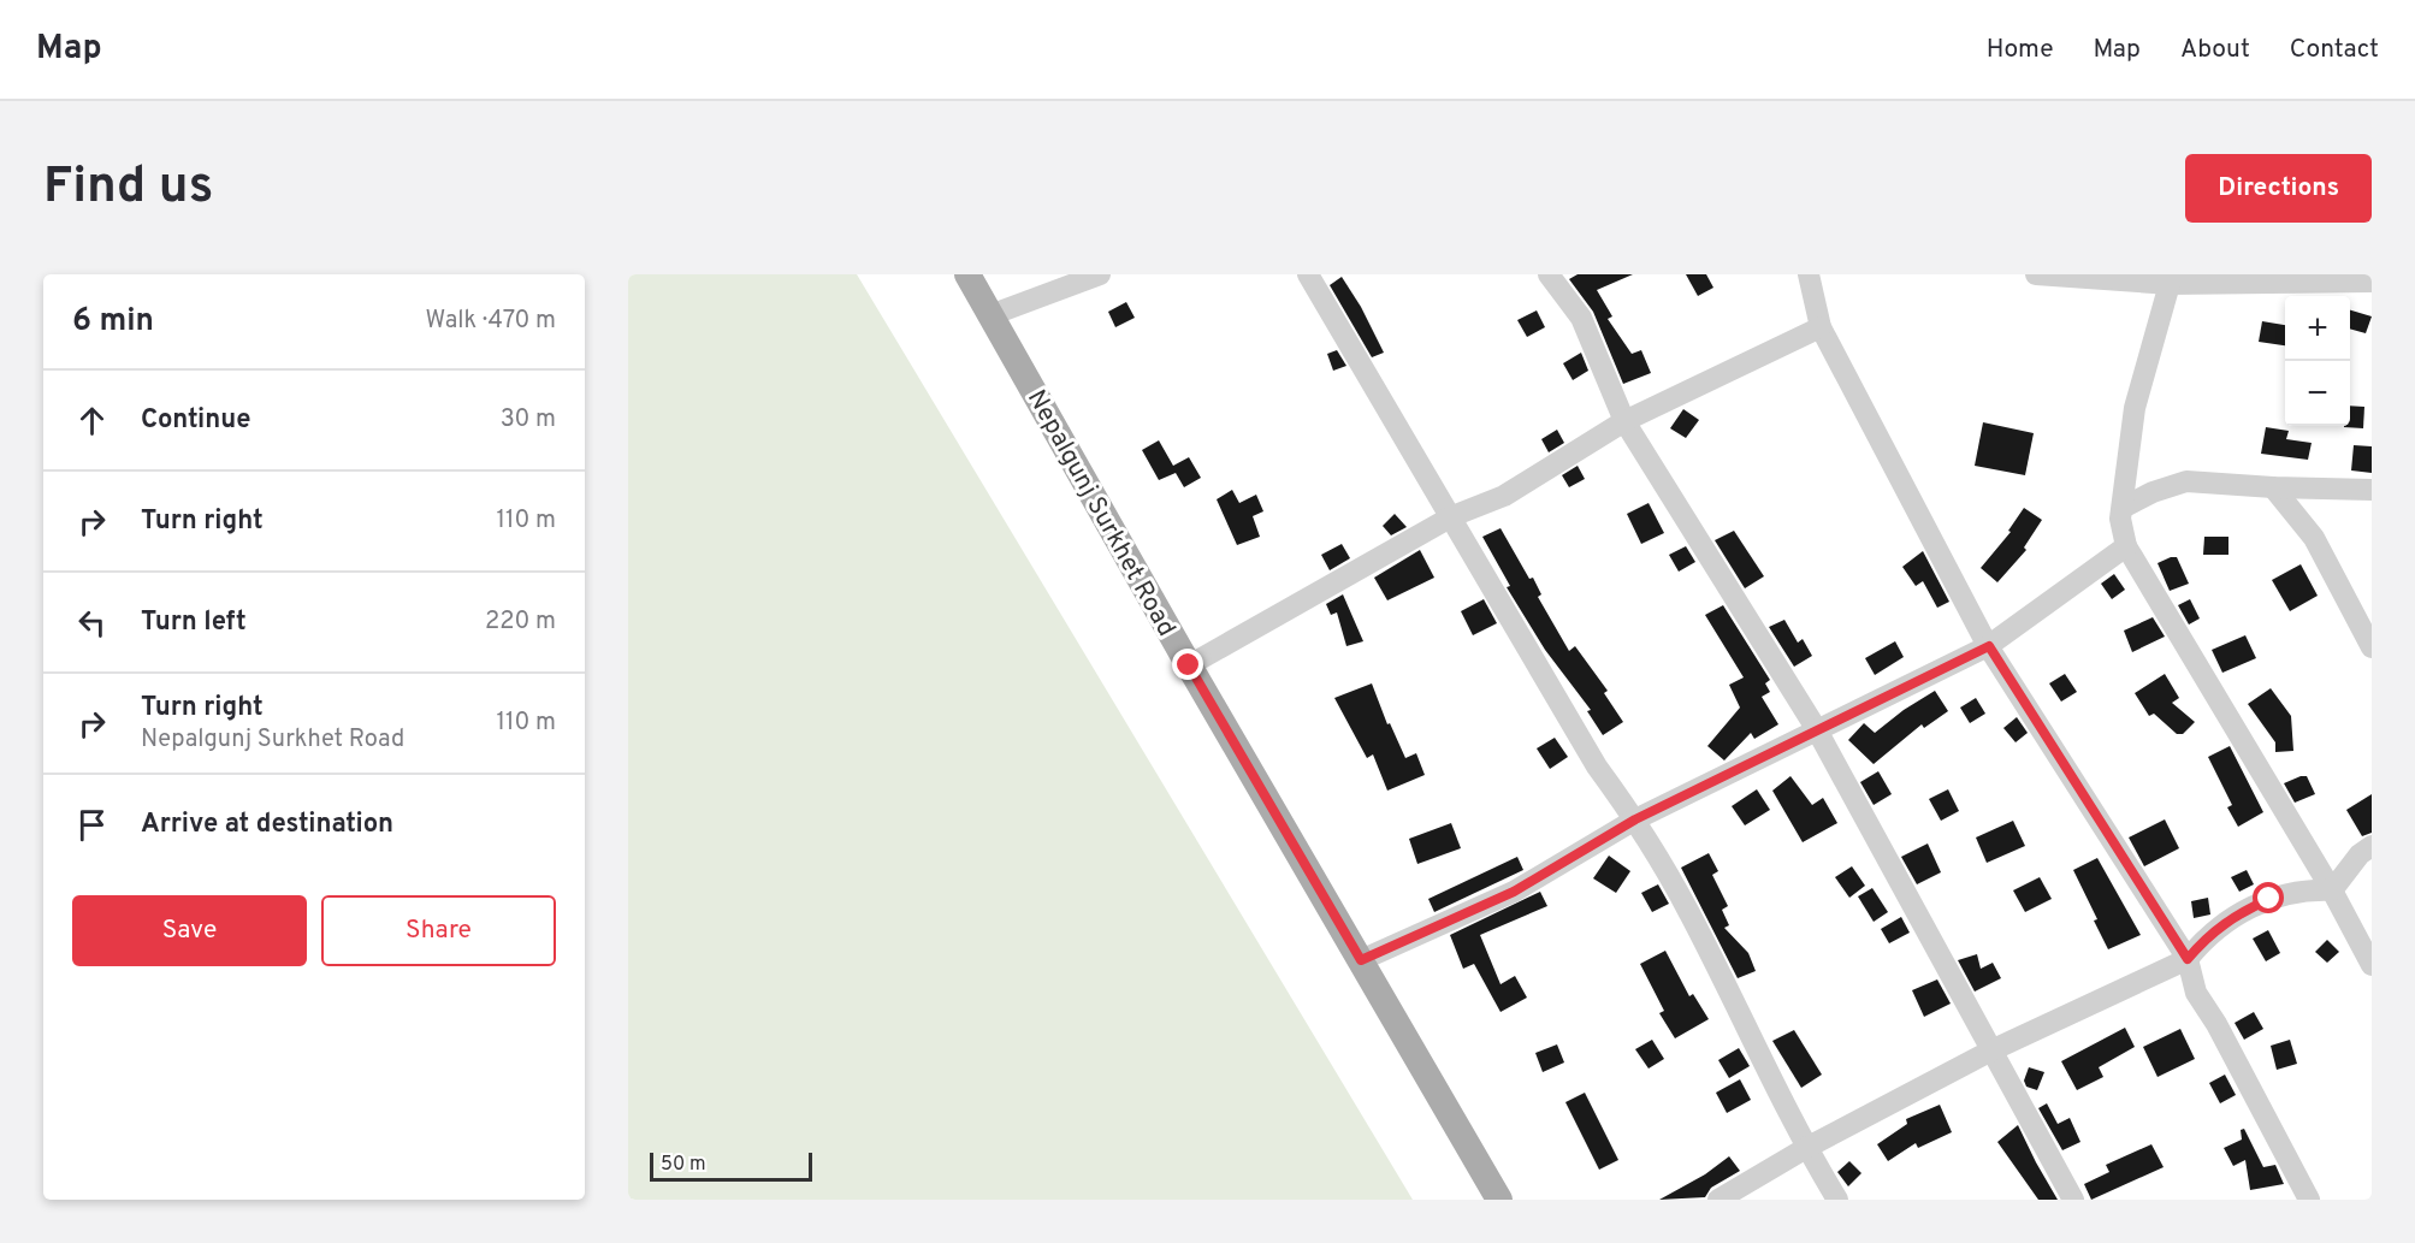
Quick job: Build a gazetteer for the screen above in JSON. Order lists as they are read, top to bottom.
{
  "streets": {
    "main road": ["Nepalgunj Surkhet Road"]
  },
  "scale_bar": "50 m",
  "page": {
    "header": "Map",
    "nav": [
      "Home",
      "Map",
      "About",
      "Contact"
    ],
    "buttons": [
      "Directions",
      ["Save", "Share"]
    ],
    "title": "Find us",
    "heading": ["6 min", "Walk · 470 m"],
    "map_buttons": ["+", "−"],
    "list": [
      ["Continue", "30 m"],
      ["Turn right", "110 m"],
      ["Turn left", "220 m"],
      ["Turn right", "Nepalgunj Surkhet Road", "110 m"],
      "Arrive at destination"
    ],
    "scale": "50 m"
  }
}
